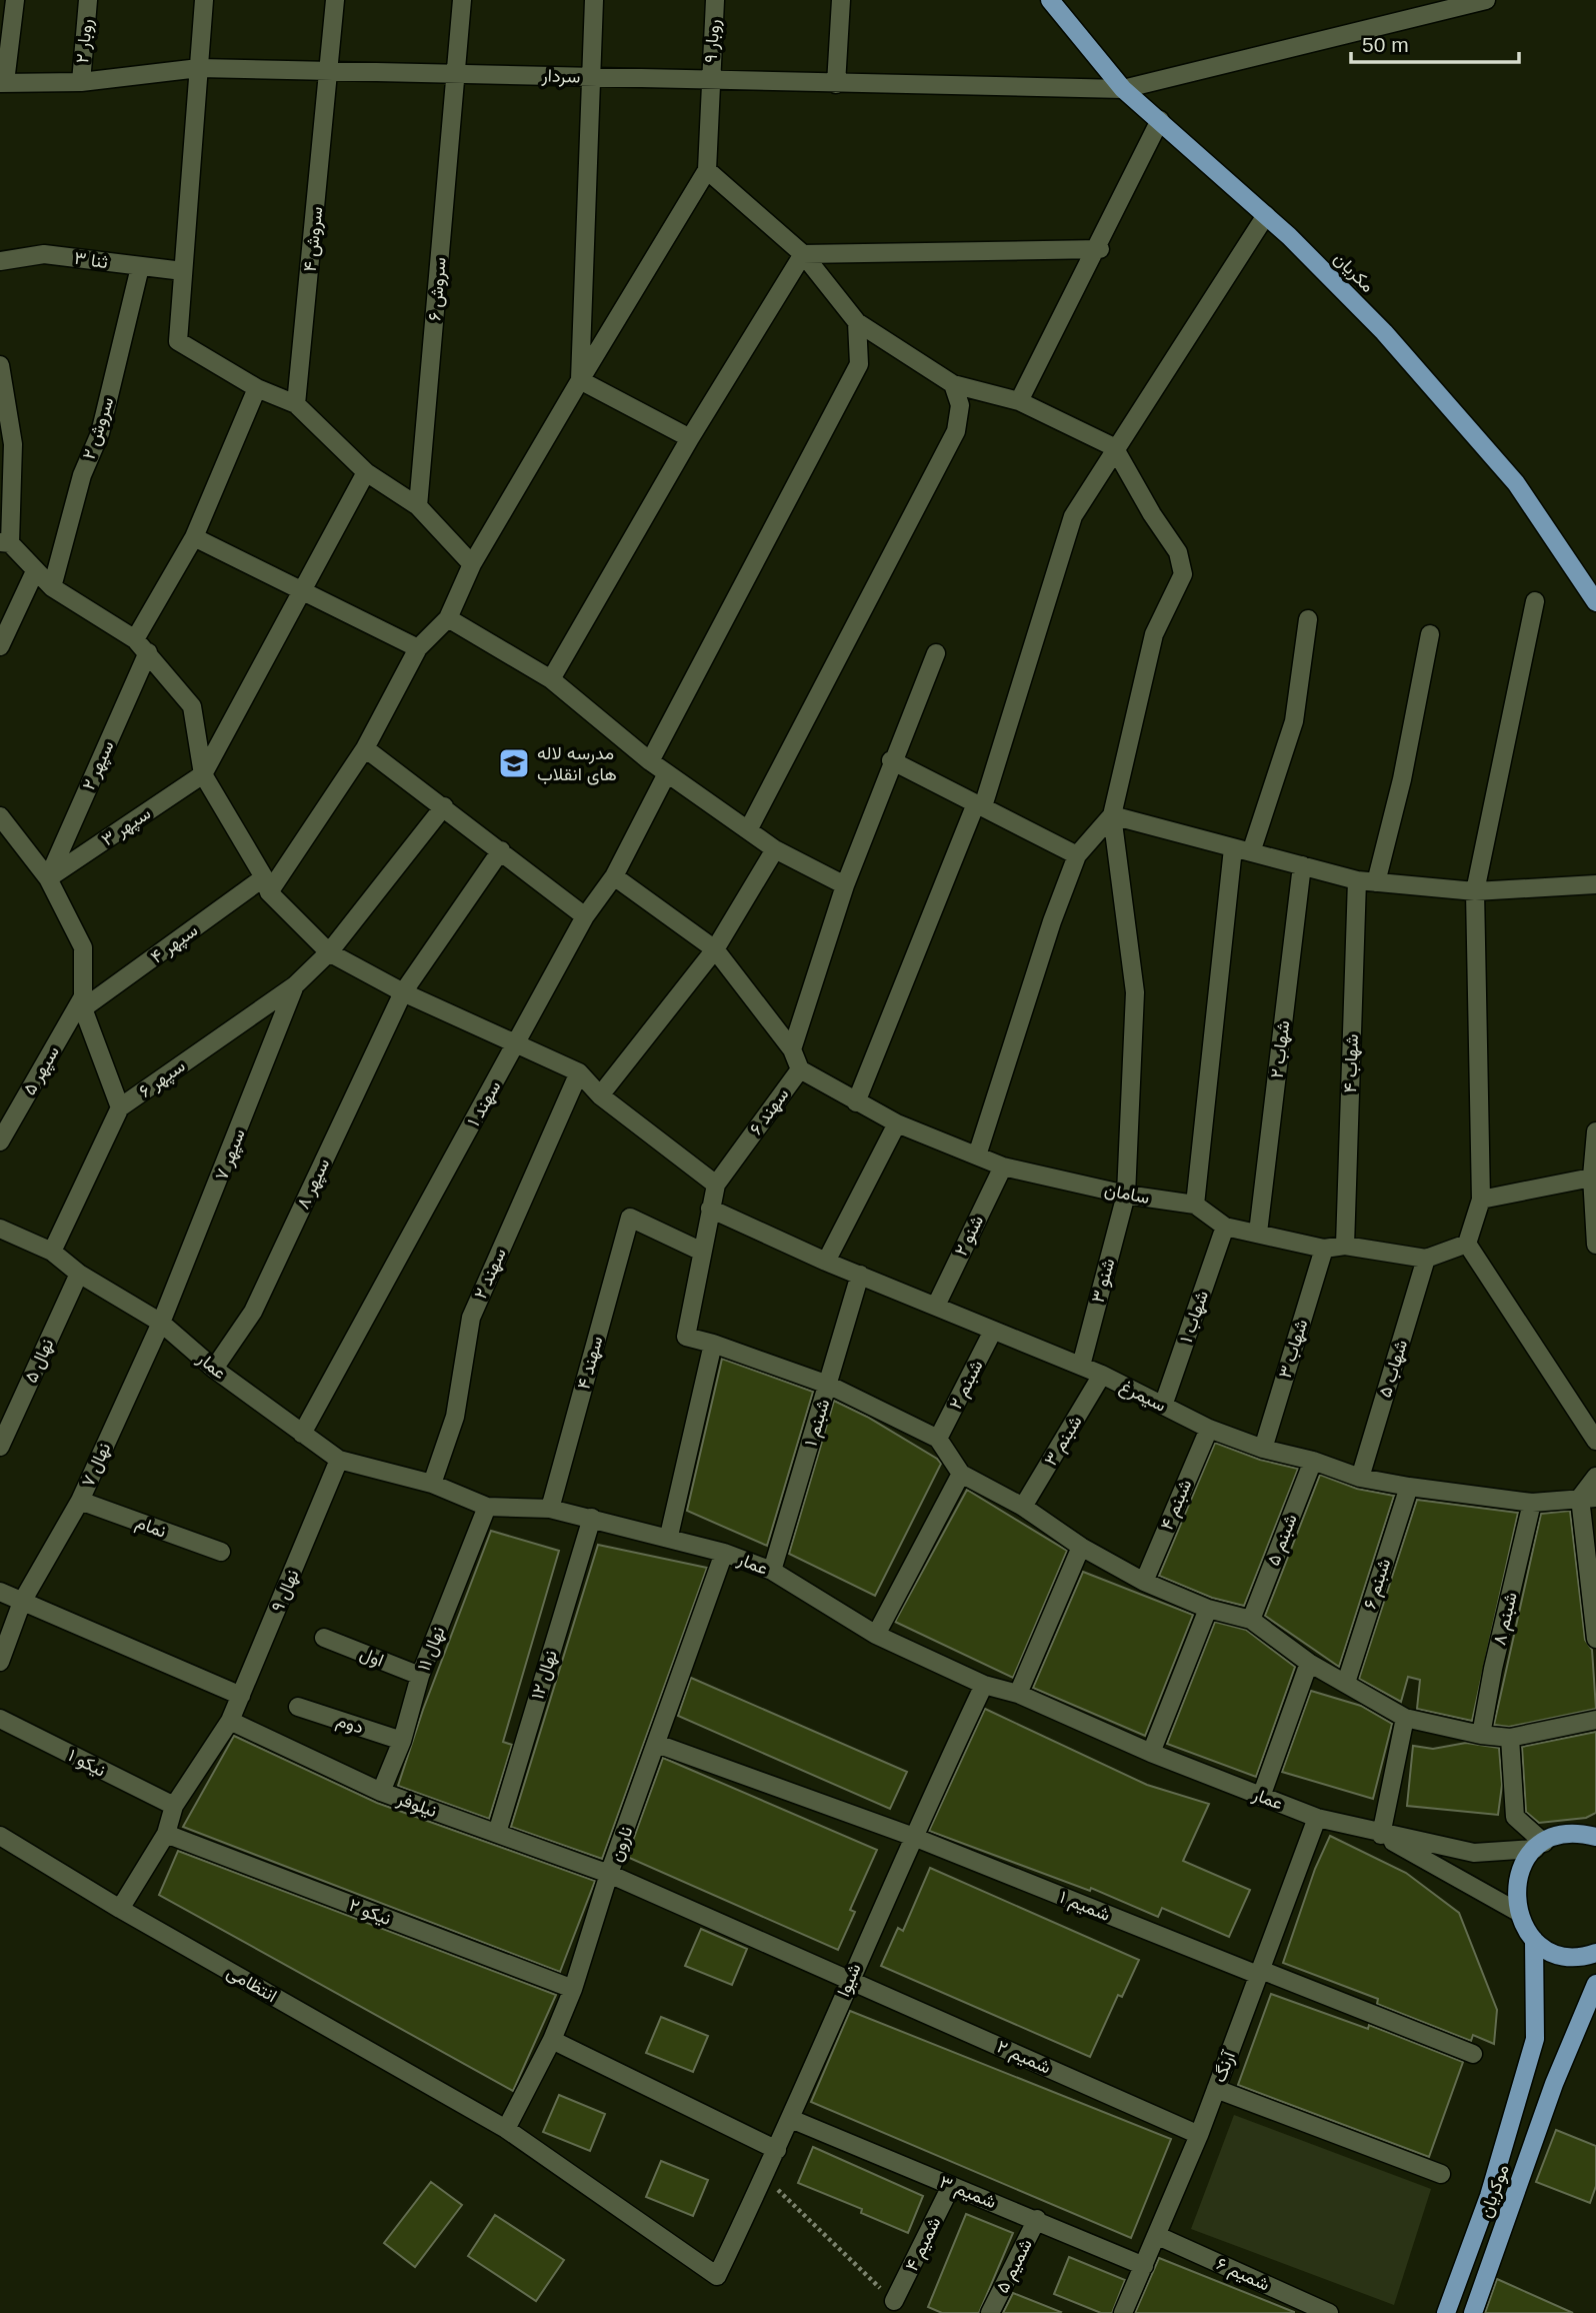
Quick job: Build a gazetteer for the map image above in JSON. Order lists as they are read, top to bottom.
{
  "streets": {
    "main road": ["مکریان", "موکریان"],
    "street": [
      "روبار ۲",
      "روبار ۹",
      "سردار",
      "سروش ۴",
      "ثنا ۳",
      "سروش ۶",
      "سروش ۲",
      "سپهر ۲",
      "سپهر ۳",
      "سپهر ۴",
      "شهاب ۲",
      "شهاب ۴",
      "سپهر ۵",
      "سپهر ۶",
      "سهند ۱",
      "سهند ۶",
      "سپهر ۷",
      "سپهر ۸",
      "سامان",
      "شنو ۲",
      "سهند ۲",
      "شنو ۳",
      "شهاب ۱",
      "شهاب ۳",
      "نهال ۵",
      "سهند ۴",
      "عمار",
      "شهاب ۵",
      "شبنم ۲",
      "سیمرغ",
      "شبنم ۱",
      "شبنم ۳",
      "نهال ۷",
      "شبنم ۴",
      "نمام",
      "شبنم ۵",
      "شبنم ۶",
      "نهال ۹",
      "شبنم ۸",
      "نهال ۱۱",
      "اول",
      "نهال ۱۲",
      "دوم",
      "نیکو ۱",
      "نیلوفر",
      "نارون",
      "شمیم ۱",
      "نیکو ۲",
      "شیوا",
      "انتظامی",
      "شمیم ۲",
      "آرنگ",
      "شمیم ۳",
      "شمیم ۴",
      "شمیم ۵",
      "شمیم ۶"
    ]
  },
  "crossings": [
    ["روبار ۲", "سردار"],
    ["روبار ۹", "سردار"],
    ["سردار", "سروش ۴"],
    ["سردار", "مکریان"],
    ["سردار", "سروش ۶"],
    ["ثنا ۳", "سروش ۲"],
    ["سپهر ۲", "سپهر ۳"],
    ["سپهر ۴", "سپهر ۵"],
    ["شهاب ۲", "سامان"],
    ["شهاب ۴", "سامان"],
    ["سپهر ۶", "سپهر ۷"],
    ["سپهر ۶", "عمار"],
    ["سهند ۱", "سهند ۶"],
    ["سهند ۱", "عمار"],
    ["سهند ۶", "سامان"],
    ["سهند ۶", "سهند ۴"],
    ["سهند ۶", "سیمرغ"],
    ["سپهر ۷", "عمار"],
    ["سپهر ۷", "نهال ۷"],
    ["سپهر ۸", "عمار"],
    ["سامان", "شنو ۲"],
    ["سامان", "شنو ۳"],
    ["سامان", "شهاب ۱"],
    ["سامان", "شهاب ۳"],
    ["سامان", "شهاب ۵"],
    ["شنو ۲", "سیمرغ"],
    ["سهند ۲", "عمار"],
    ["شنو ۳", "سیمرغ"],
    ["شهاب ۱", "سیمرغ"],
    ["شهاب ۳", "سیمرغ"],
    ["نهال ۵", "عمار"],
    ["سهند ۴", "عمار"],
    ["عمار", "شبنم ۱"],
    ["عمار", "نهال ۷"],
    ["عمار", "نهال ۹"],
    ["عمار", "نهال ۱۱"],
    ["عمار", "نهال ۱۲"],
    ["عمار", "نارون"],
    ["عمار", "شیوا"],
    ["عمار", "آرنگ"],
    ["شهاب ۵", "سیمرغ"],
    ["شبنم ۲", "سیمرغ"],
    ["سیمرغ", "شبنم ۱"],
    ["سیمرغ", "شبنم ۳"],
    ["سیمرغ", "شبنم ۴"],
    ["سیمرغ", "شبنم ۵"],
    ["سیمرغ", "شبنم ۶"],
    ["سیمرغ", "شبنم ۸"],
    ["نهال ۷", "نمام"],
    ["نهال ۹", "نیکو ۱"],
    ["نهال ۹", "نیلوفر"],
    ["نهال ۹", "نیکو ۲"],
    ["نهال ۹", "انتظامی"],
    ["نهال ۱۱", "اول"],
    ["نهال ۱۱", "دوم"],
    ["نهال ۱۱", "نیلوفر"],
    ["نهال ۱۲", "نیلوفر"],
    ["نیلوفر", "نارون"],
    ["نیلوفر", "شمیم ۲"],
    ["نارون", "شمیم ۱"],
    ["نارون", "نیکو ۲"],
    ["نارون", "انتظامی"],
    ["نارون", "شمیم ۲"],
    ["شمیم ۱", "شیوا"],
    ["شمیم ۱", "آرنگ"],
    ["شیوا", "انتظامی"],
    ["شیوا", "شمیم ۲"],
    ["شیوا", "شمیم ۳"],
    ["شمیم ۲", "آرنگ"],
    ["آرنگ", "شمیم ۳"],
    ["آرنگ", "شمیم ۶"],
    ["شمیم ۳", "شمیم ۴"],
    ["شمیم ۳", "شمیم ۵"]
  ],
  "places": {
    "school or university": ["مدرسه لاله های انقلاب"]
  },
  "scale_bar": "50 m"
}
